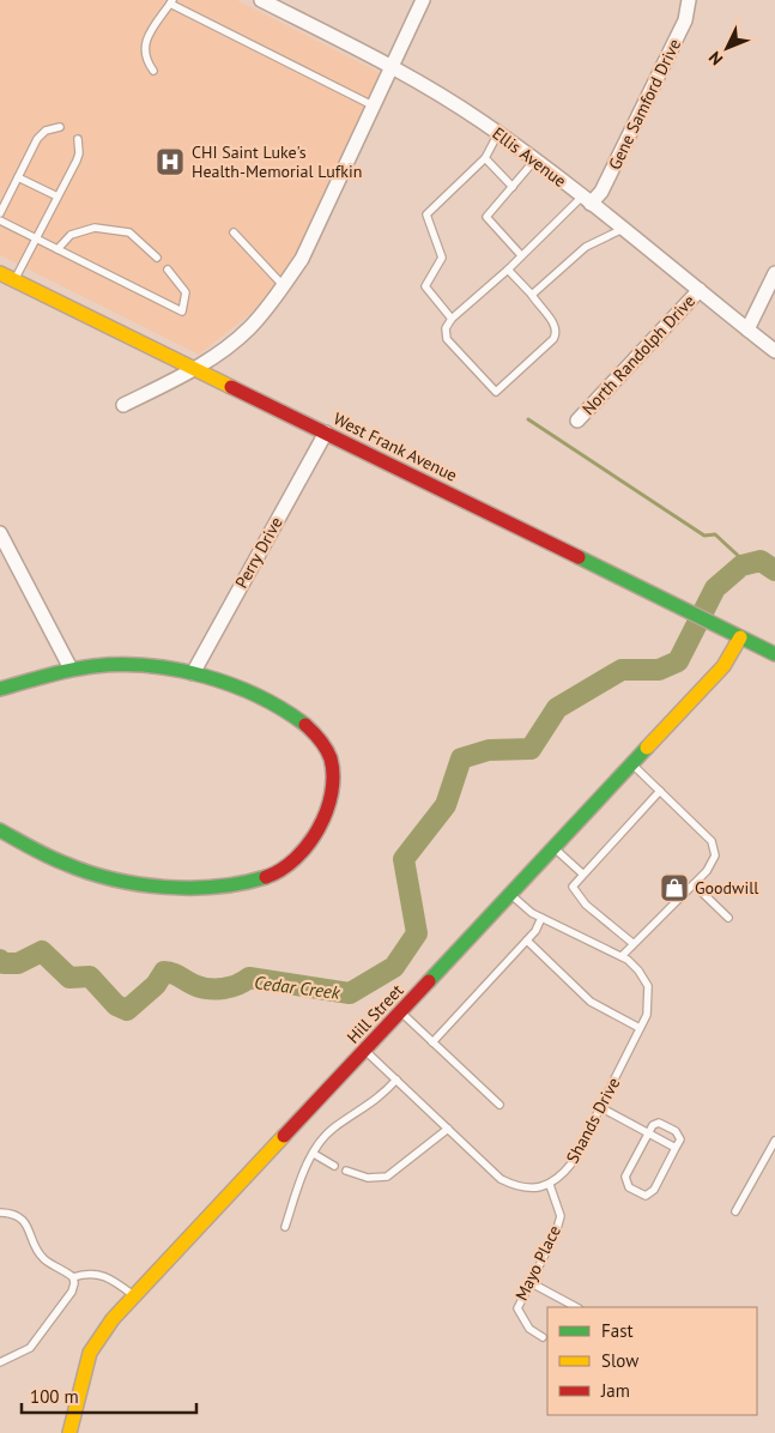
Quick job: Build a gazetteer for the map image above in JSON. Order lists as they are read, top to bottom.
{
  "streets": {
    "street": [
      "Gene Samford Drive",
      "Ellis Avenue",
      "North Randolph Drive",
      "West Frank Avenue",
      "Perry Drive",
      "Hill Street"
    ],
    "lane": ["Shands Drive", "Mayo Place"]
  },
  "crossings": [
    ["Gene Samford Drive", "Ellis Avenue"],
    ["Ellis Avenue", "North Randolph Drive"],
    ["West Frank Avenue", "Perry Drive"],
    ["West Frank Avenue", "Hill Street"],
    ["Hill Street", "Shands Drive"],
    ["Shands Drive", "Mayo Place"]
  ],
  "water": ["Cedar Creek"],
  "places": {
    "hospital": ["CHI Saint Luke's Health-Memorial Lufkin"],
    "shop": ["Goodwill"]
  },
  "legend": ["Fast", "Slow", "Jam"],
  "scale_bar": "100 m",
  "north": "bottom left"
}
